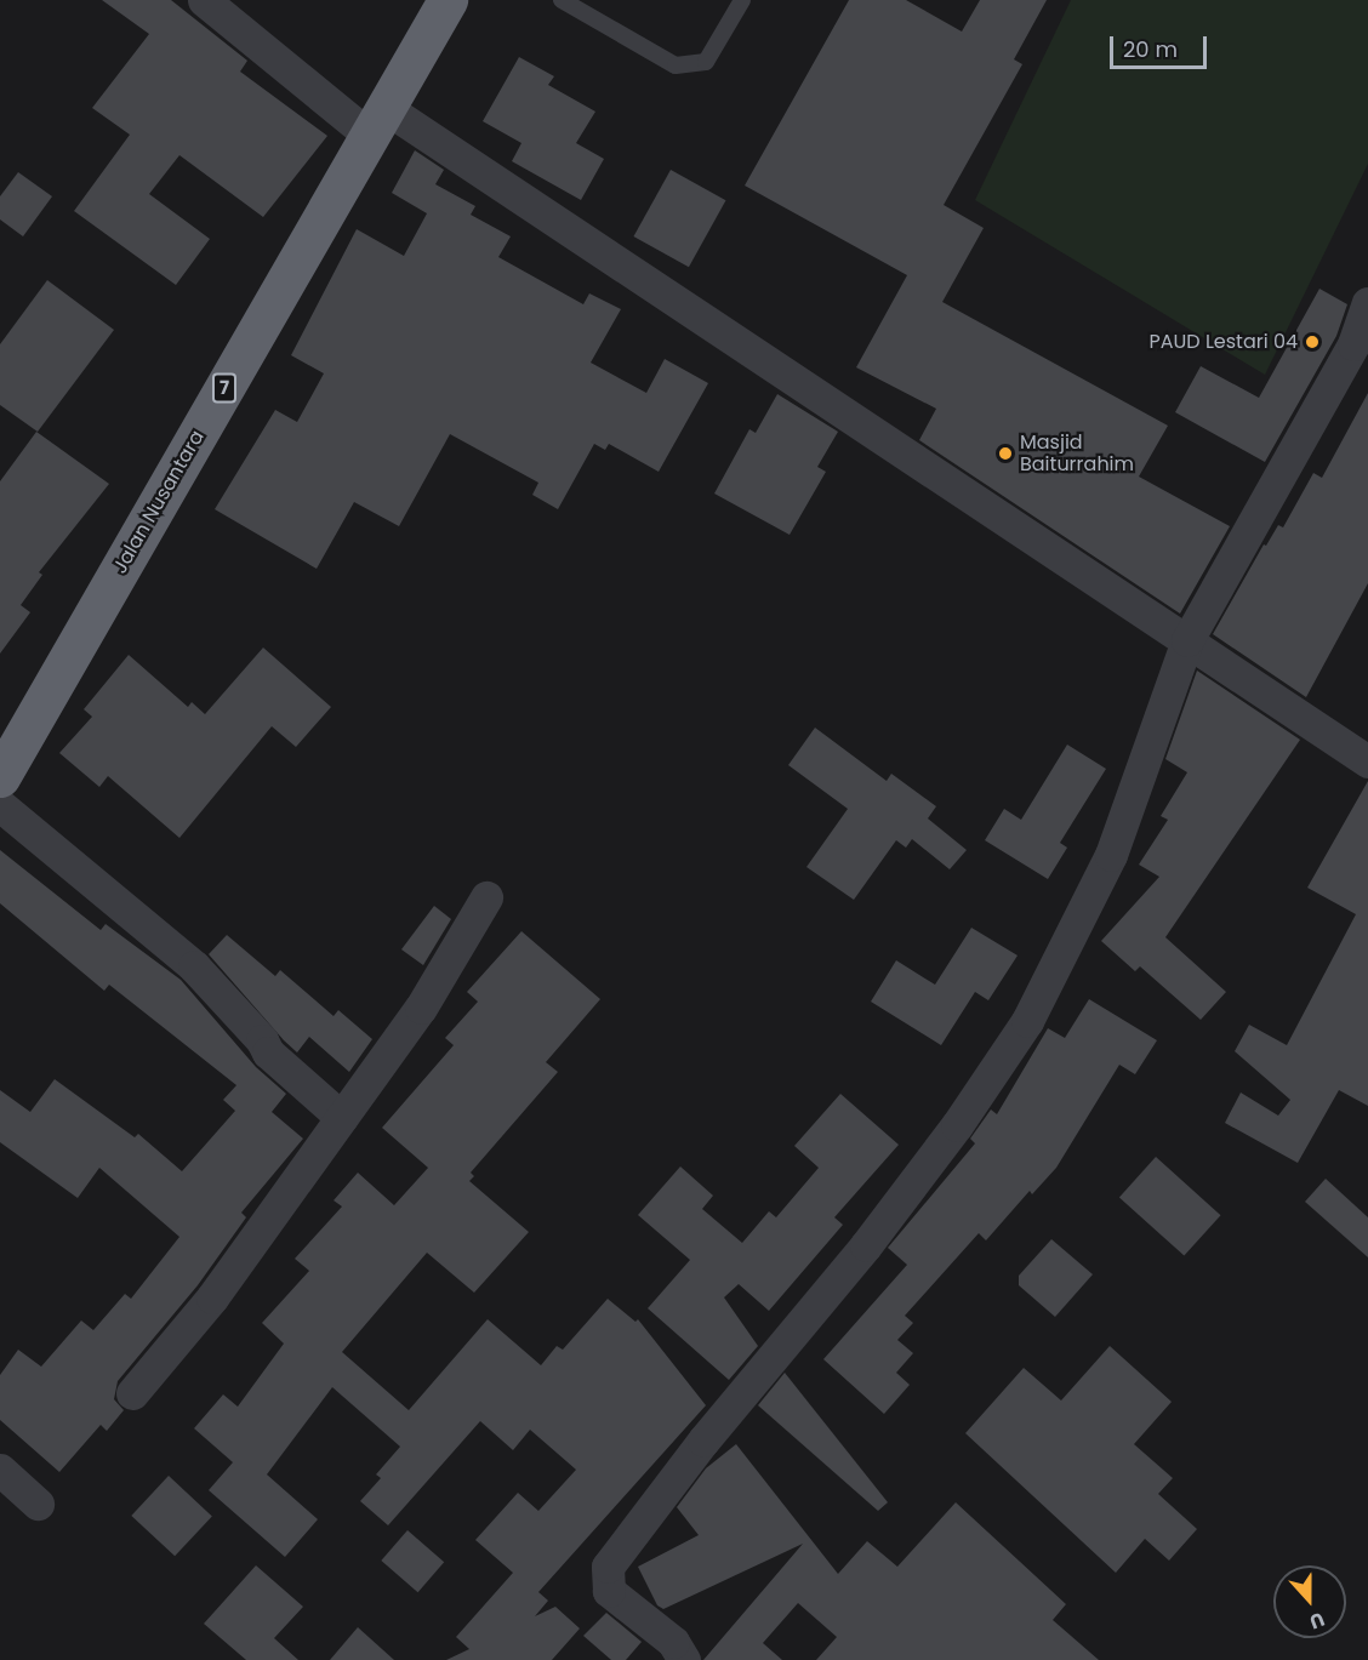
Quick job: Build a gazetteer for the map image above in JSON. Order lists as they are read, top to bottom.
{
  "streets": {
    "highway": ["7", "Jalan Nusantara"]
  },
  "places": ["PAUD Lestari 04", "Masjid Baiturrahim"],
  "scale_bar": "20 m",
  "north": "bottom"
}
